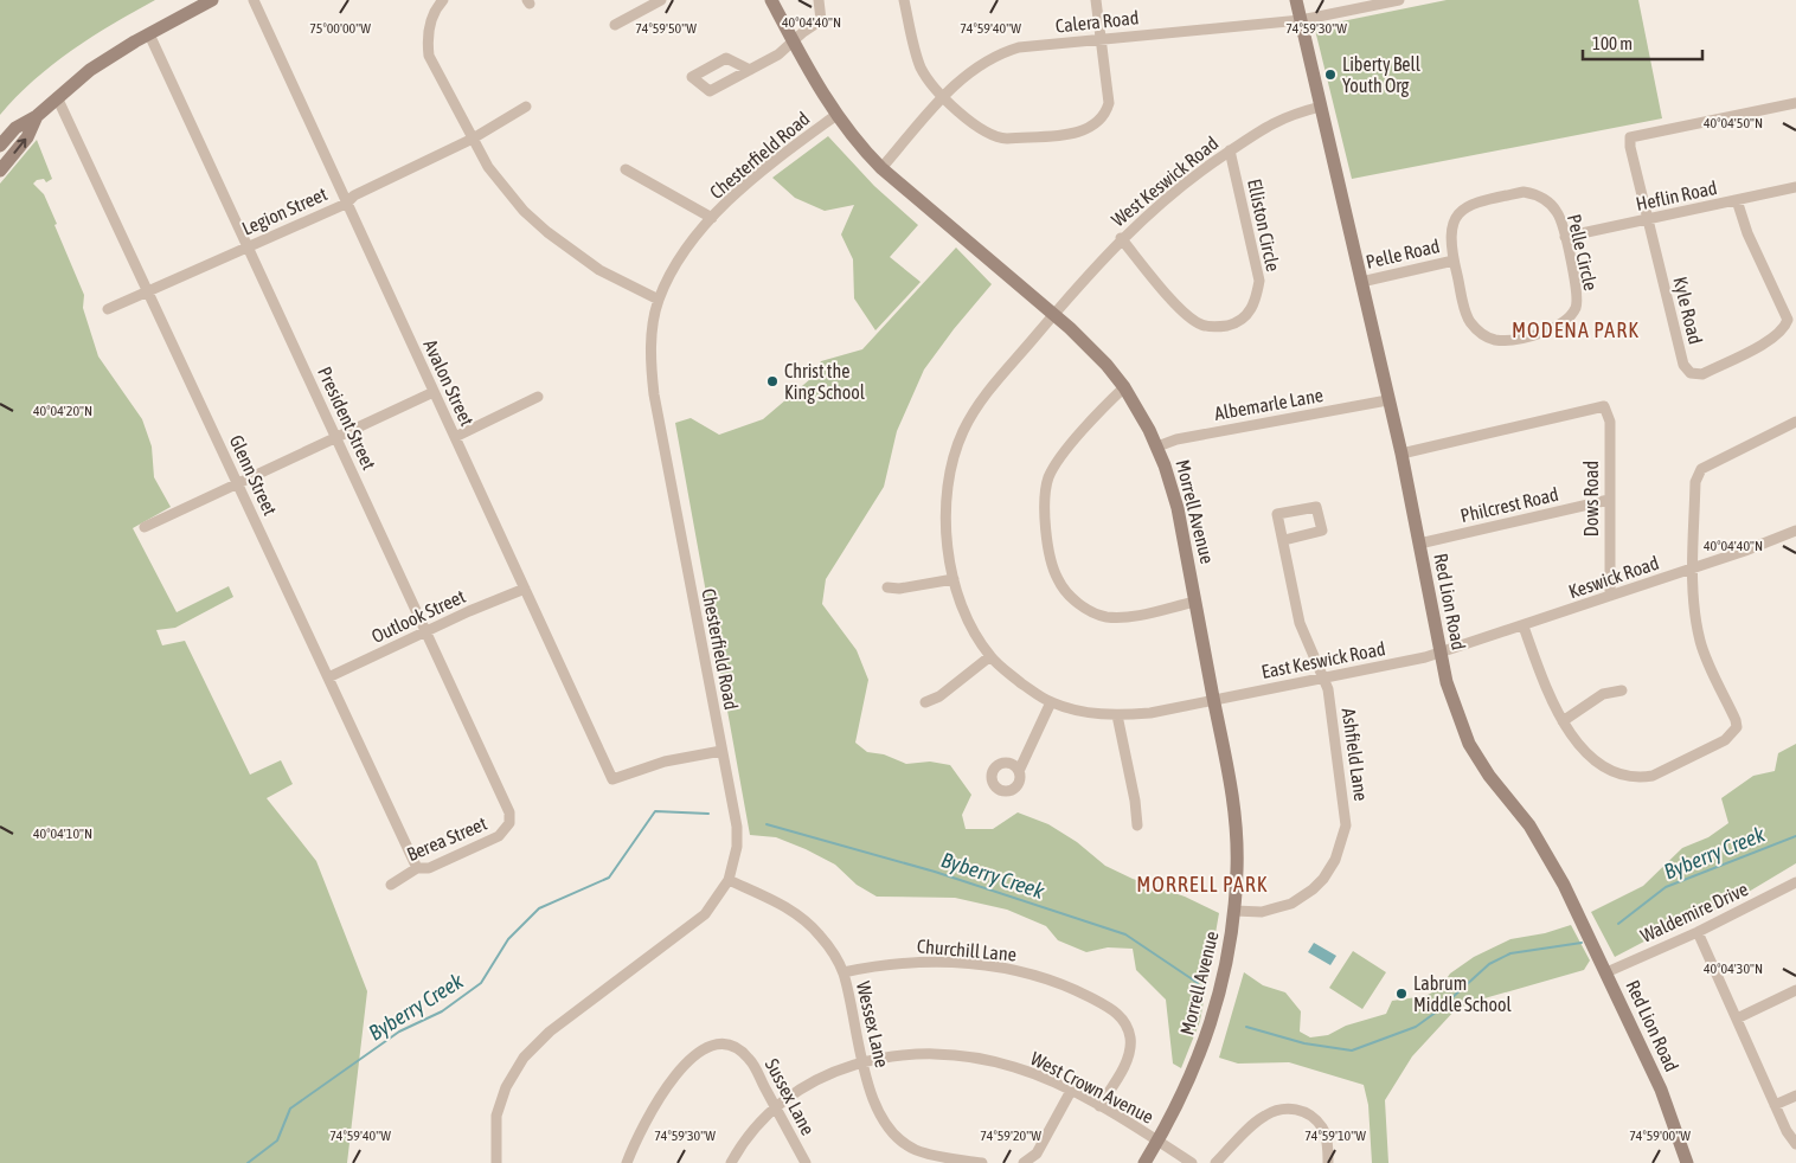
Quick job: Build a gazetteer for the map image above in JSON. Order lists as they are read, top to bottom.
{
  "streets": {
    "street": [
      "Calera Road",
      "Chesterfield Road",
      "West Keswick Road",
      "Heflin Road",
      "Legion Street",
      "Elliston Circle",
      "Pelle Circle",
      "Pelle Road",
      "Kyle Road",
      "Avalon Street",
      "Albemarle Lane",
      "President Street",
      "Glenn Street",
      "Dows Road",
      "Philcrest Road",
      "Morrell Avenue",
      "Keswick Road",
      "Red Lion Road",
      "Outlook Street",
      "East Keswick Road",
      "Ashfield Lane",
      "Berea Street",
      "Waldemire Drive",
      "Churchill Lane",
      "Wessex Lane",
      "West Crown Avenue",
      "Sussex Lane"
    ]
  },
  "crossings": [
    ["Calera Road", "Morrell Avenue"],
    ["Calera Road", "Red Lion Road"],
    ["Chesterfield Road", "Avalon Street"],
    ["Chesterfield Road", "Morrell Avenue"],
    ["Chesterfield Road", "Wessex Lane"],
    ["West Keswick Road", "Elliston Circle"],
    ["West Keswick Road", "Morrell Avenue"],
    ["West Keswick Road", "Red Lion Road"],
    ["West Keswick Road", "East Keswick Road"],
    ["Heflin Road", "Pelle Circle"],
    ["Heflin Road", "Pelle Road"],
    ["Heflin Road", "Kyle Road"],
    ["Legion Street", "Avalon Street"],
    ["Legion Street", "President Street"],
    ["Legion Street", "Glenn Street"],
    ["Pelle Circle", "Pelle Road"],
    ["Pelle Road", "Red Lion Road"],
    ["Avalon Street", "Outlook Street"],
    ["Albemarle Lane", "Morrell Avenue"],
    ["Albemarle Lane", "Red Lion Road"],
    ["President Street", "Outlook Street"],
    ["President Street", "Berea Street"],
    ["Glenn Street", "Outlook Street"],
    ["Glenn Street", "Berea Street"],
    ["Dows Road", "Philcrest Road"],
    ["Dows Road", "Keswick Road"],
    ["Dows Road", "Red Lion Road"],
    ["Philcrest Road", "Red Lion Road"],
    ["Morrell Avenue", "East Keswick Road"],
    ["Morrell Avenue", "Ashfield Lane"],
    ["Morrell Avenue", "West Crown Avenue"],
    ["Keswick Road", "Red Lion Road"],
    ["Keswick Road", "East Keswick Road"],
    ["Red Lion Road", "East Keswick Road"],
    ["Red Lion Road", "Waldemire Drive"],
    ["East Keswick Road", "Ashfield Lane"],
    ["Churchill Lane", "Wessex Lane"],
    ["Churchill Lane", "West Crown Avenue"],
    ["Wessex Lane", "West Crown Avenue"],
    ["West Crown Avenue", "Sussex Lane"]
  ],
  "districts": ["MODENA PARK", "MORRELL PARK"],
  "water": ["Byberry Creek"],
  "places": ["Liberty Bell Youth Org", "Christ the King School", "Labrum Middle School"],
  "scale_bar": "100 m",
  "coordinates": [
    "40°04'40\"N",
    "75°00'00\"W",
    "74°59'50\"W",
    "74°59'40\"W",
    "74°59'30\"W",
    "40°04'50\"N",
    "40°04'20\"N",
    "40°04'10\"N",
    "40°04'30\"N",
    "74°59'20\"W",
    "74°59'10\"W",
    "74°59'00\"W"
  ]
}
